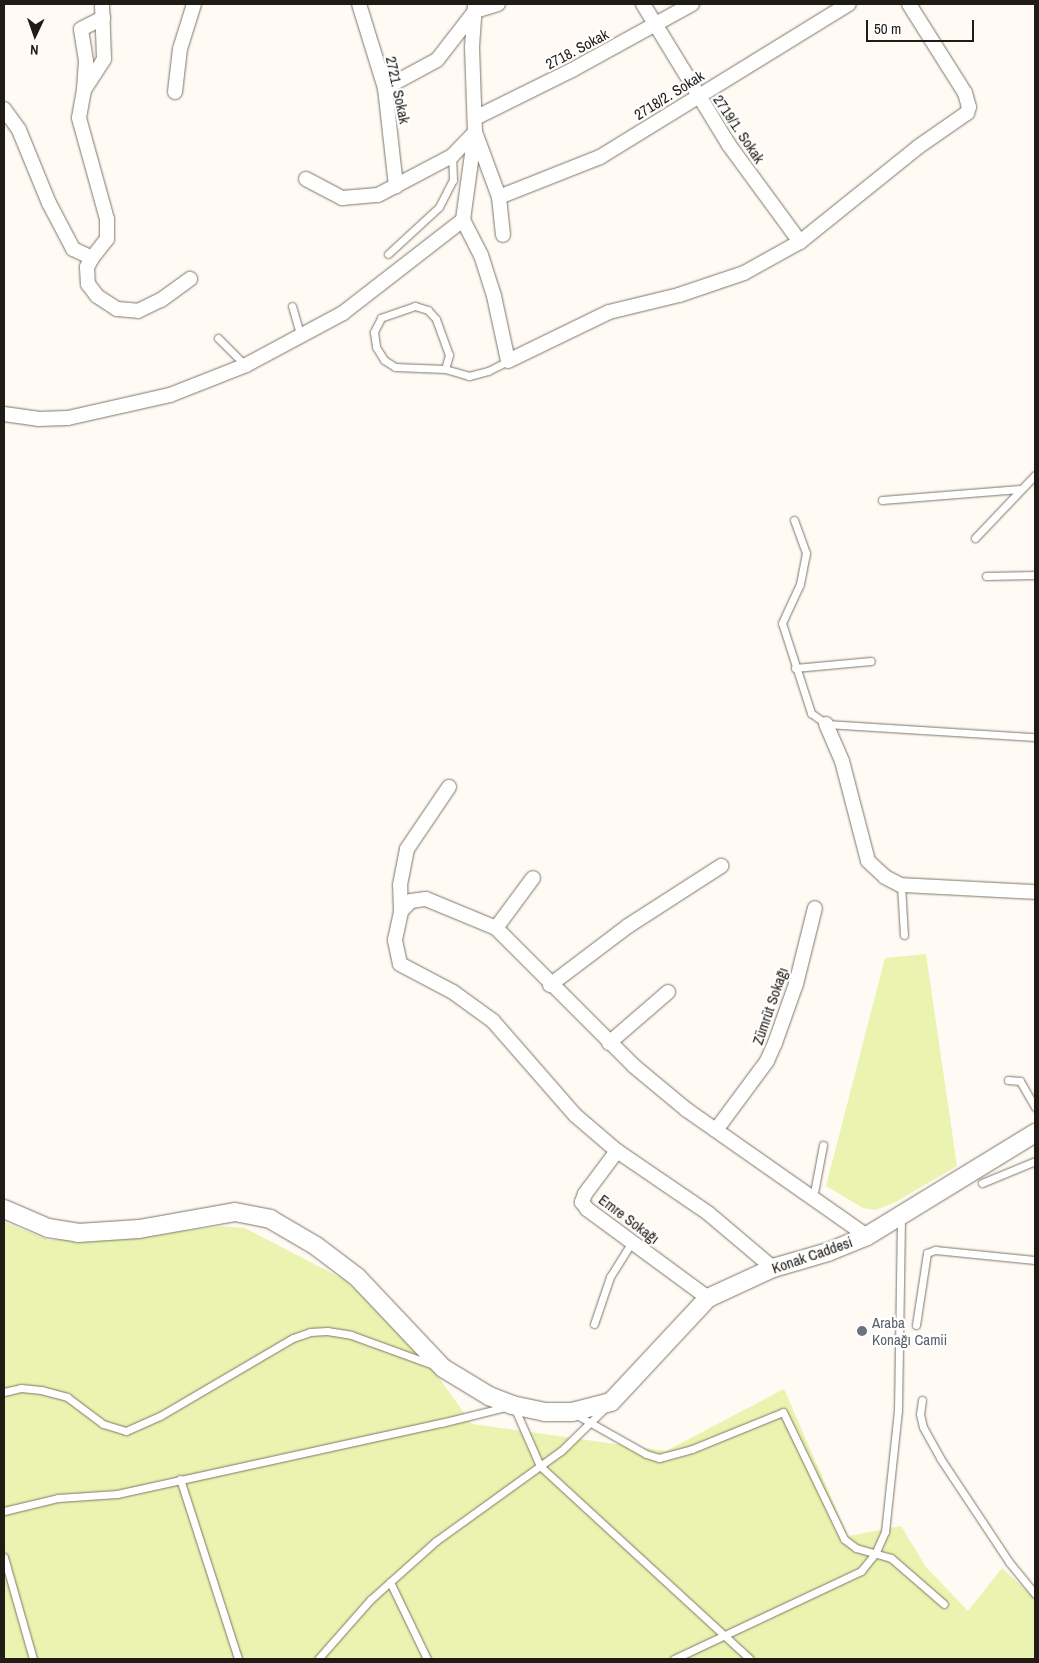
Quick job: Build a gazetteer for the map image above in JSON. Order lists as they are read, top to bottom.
{
  "streets": {
    "street": [
      "2718. Sokak",
      "2721. Sokak",
      "2718/2. Sokak",
      "2719/1. Sokak",
      "Zümrüt Sokağı",
      "Emre Sokağı",
      "Konak Caddesi"
    ]
  },
  "crossings": [
    ["2718. Sokak", "2721. Sokak"],
    ["2718. Sokak", "2719/1. Sokak"],
    ["2718/2. Sokak", "2719/1. Sokak"],
    ["Emre Sokağı", "Konak Caddesi"]
  ],
  "places": ["Araba Konağı Camii"],
  "scale_bar": "50 m",
  "north": "bottom"
}
